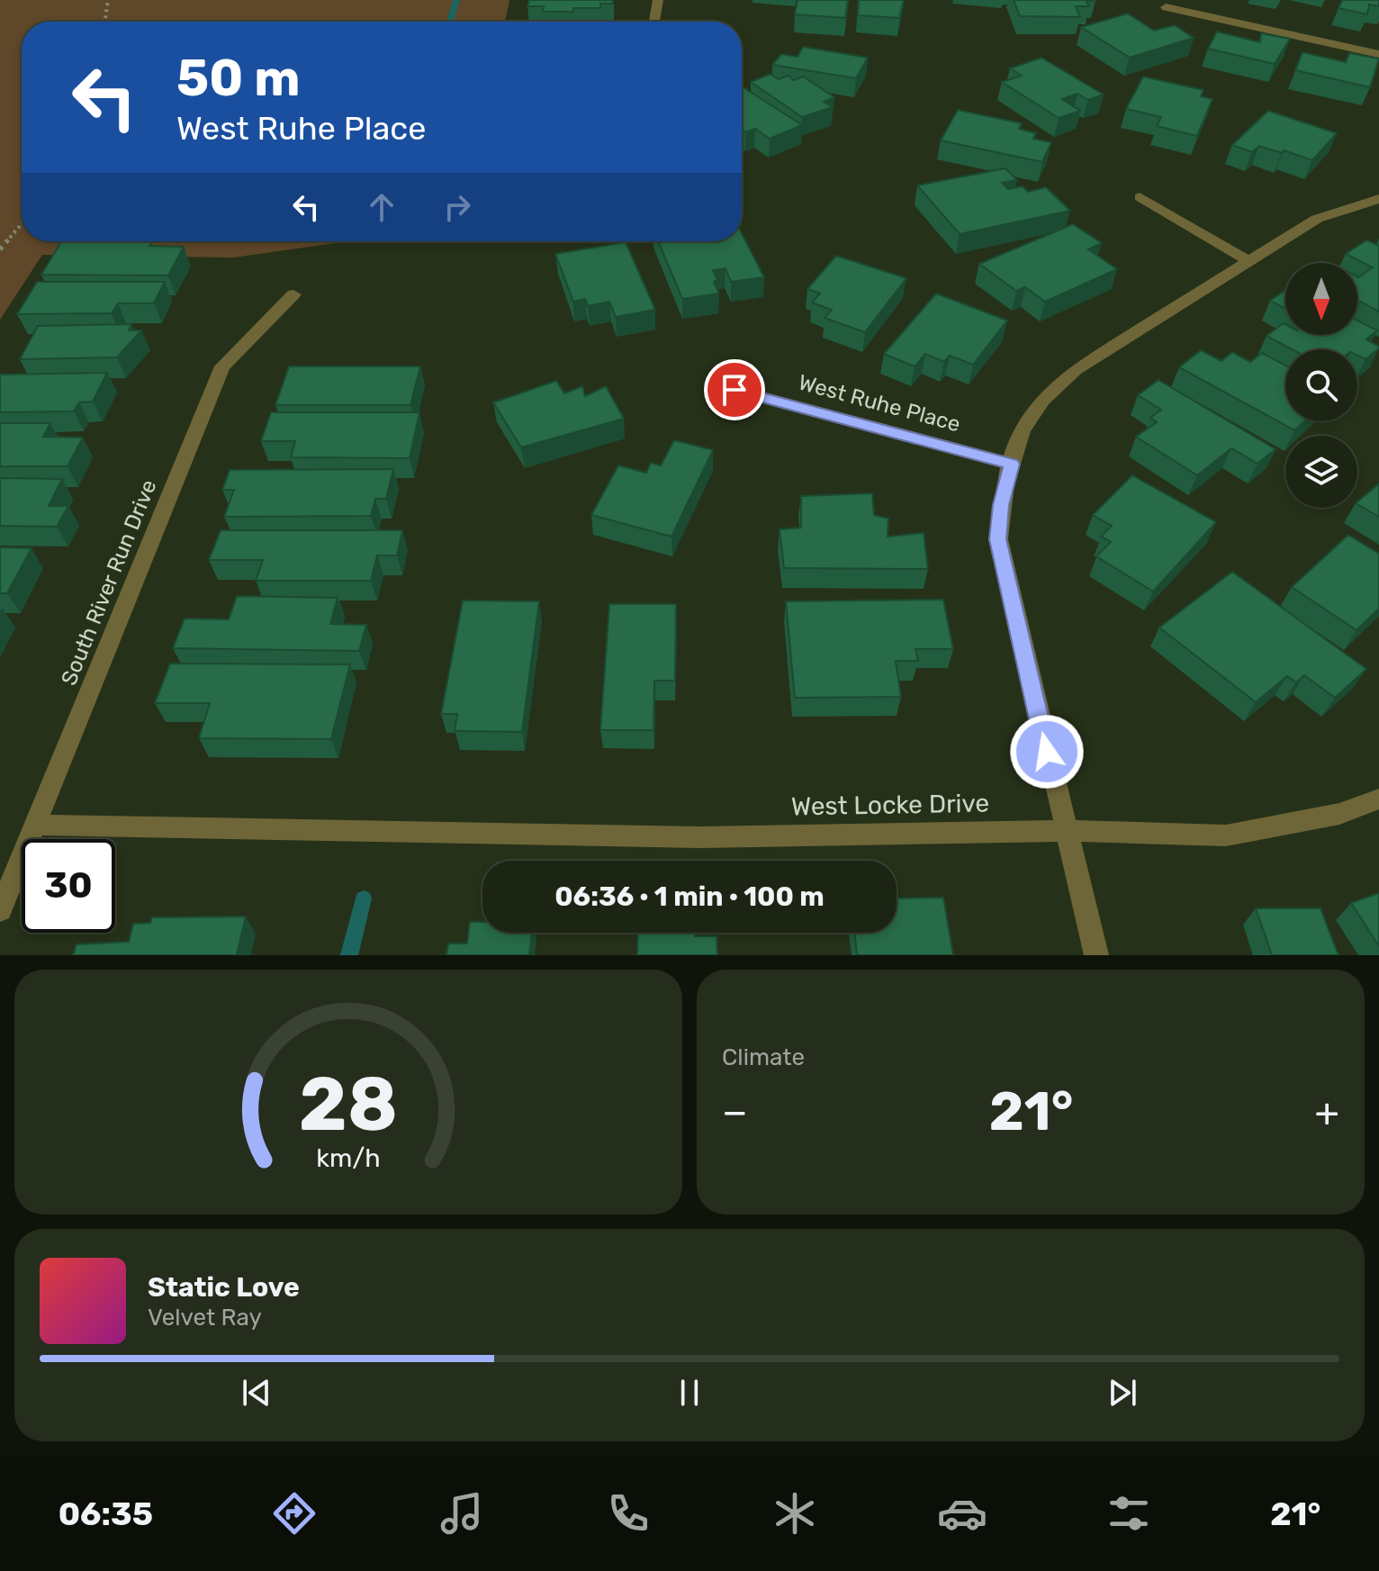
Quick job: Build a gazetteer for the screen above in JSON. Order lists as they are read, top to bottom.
{
  "streets": {
    "street": ["West Ruhe Place", "South River Run Drive", "West Locke Drive"]
  },
  "crossings": [
    ["South River Run Drive", "West Locke Drive"]
  ],
  "north": "bottom",
  "page": {
    "turn": ["50 m", "West Ruhe Place"],
    "limit": "30",
    "trip": "06:36 · 1 min · 100 m",
    "tile": "Climate",
    "heat": ["−", "21°", "+"],
    "song": ["Static Love", "Velvet Ray"],
    "tabs": ["06:35", "21°"],
    "gauge": ["28", "km/h"]
  }
}
